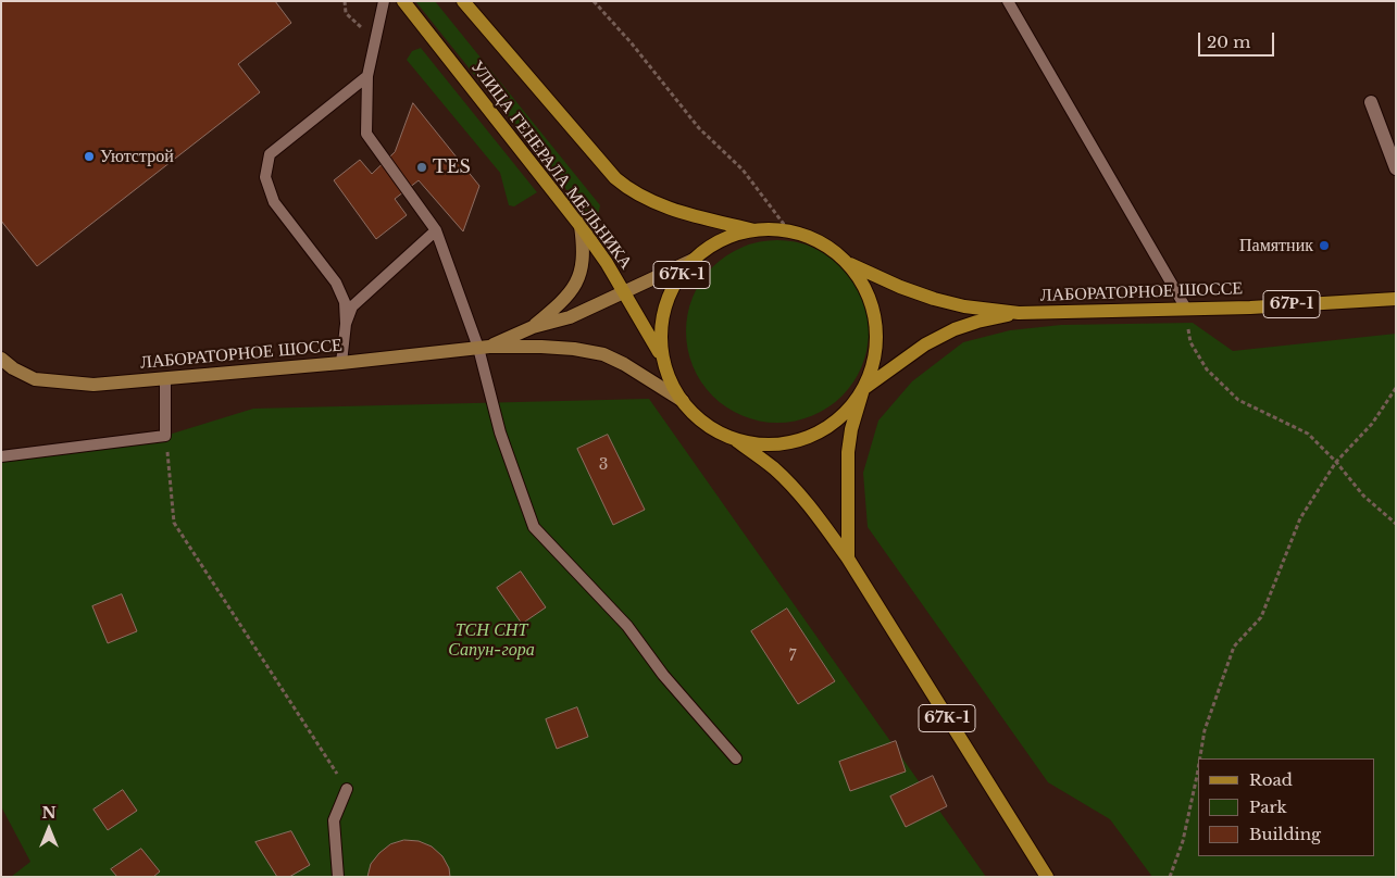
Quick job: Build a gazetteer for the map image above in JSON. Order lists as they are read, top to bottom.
{
  "streets": {
    "main road": [
      "УЛИЦА ГЕНЕРАЛА МЕЛЬНИКА",
      "67К-1",
      "ЛАБОРАТОРНОЕ ШОССЕ",
      "67Р-1"
    ]
  },
  "crossings": [
    ["УЛИЦА ГЕНЕРАЛА МЕЛЬНИКА", "67К-1"],
    ["УЛИЦА ГЕНЕРАЛА МЕЛЬНИКА", "ЛАБОРАТОРНОЕ ШОССЕ"],
    ["67К-1", "ЛАБОРАТОРНОЕ ШОССЕ"]
  ],
  "parks": ["ТСН СНТ Сапун-гора"],
  "places": ["Уютстрой", "TES", "Памятник"],
  "house_numbers": ["3", "7"],
  "legend": ["Road", "Park", "Building"],
  "scale_bar": "20 m",
  "north": "top"
}
